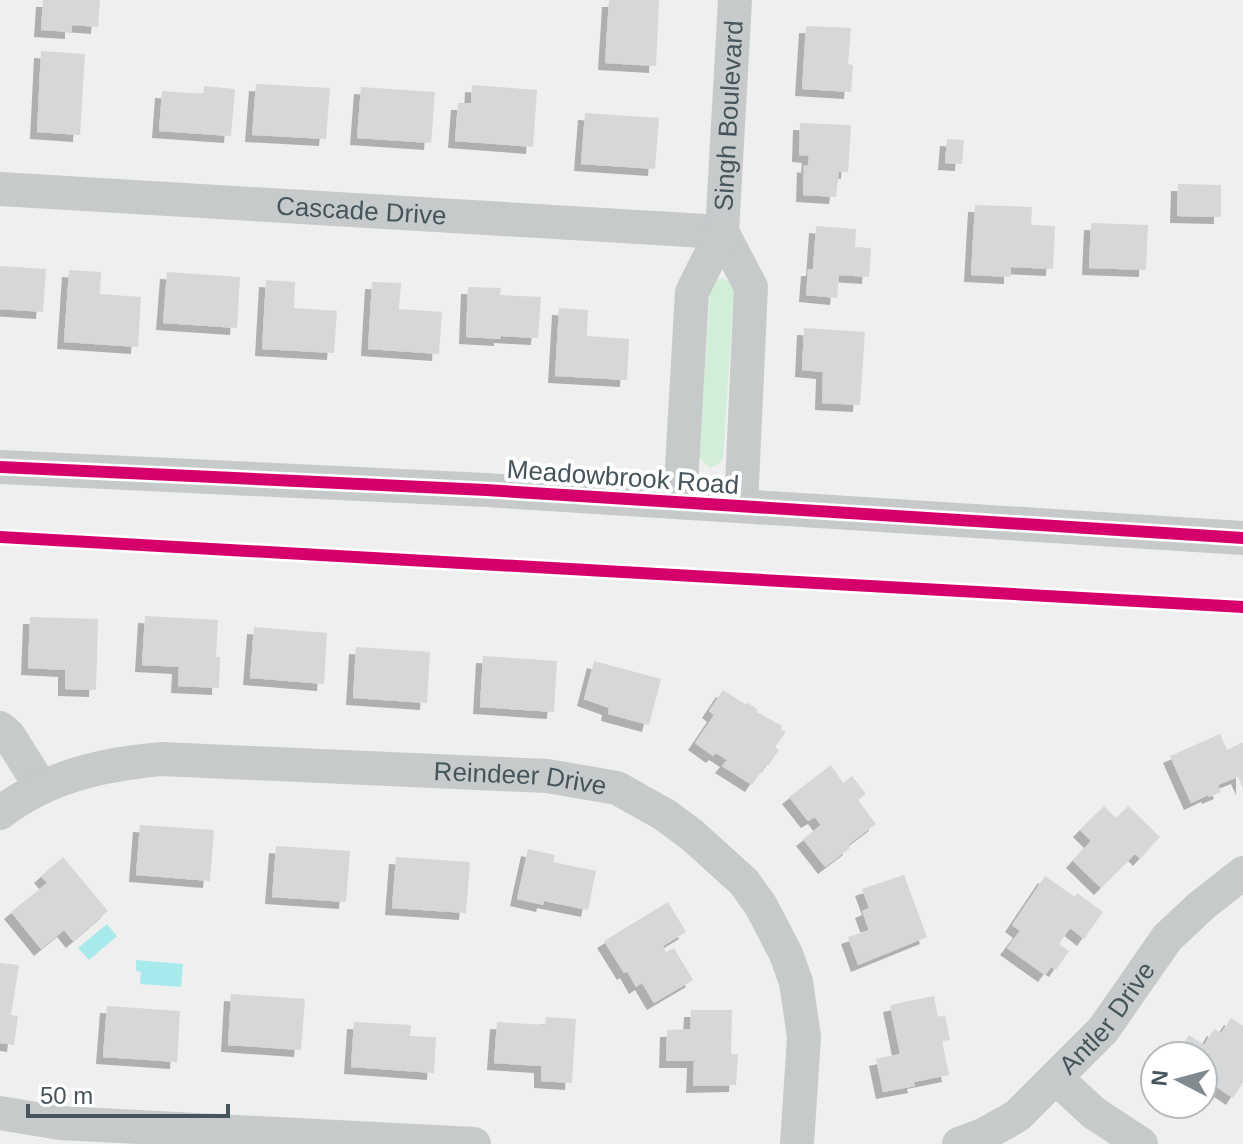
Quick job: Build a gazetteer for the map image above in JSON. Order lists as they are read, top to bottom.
{
  "streets": {
    "street": [
      "Singh Boulevard",
      "Cascade Drive",
      "Meadowbrook Road",
      "Reindeer Drive",
      "Antler Drive"
    ]
  },
  "crossings": [
    ["Singh Boulevard", "Cascade Drive"],
    ["Singh Boulevard", "Meadowbrook Road"]
  ],
  "scale_bar": "50 m",
  "north": "left"
}
